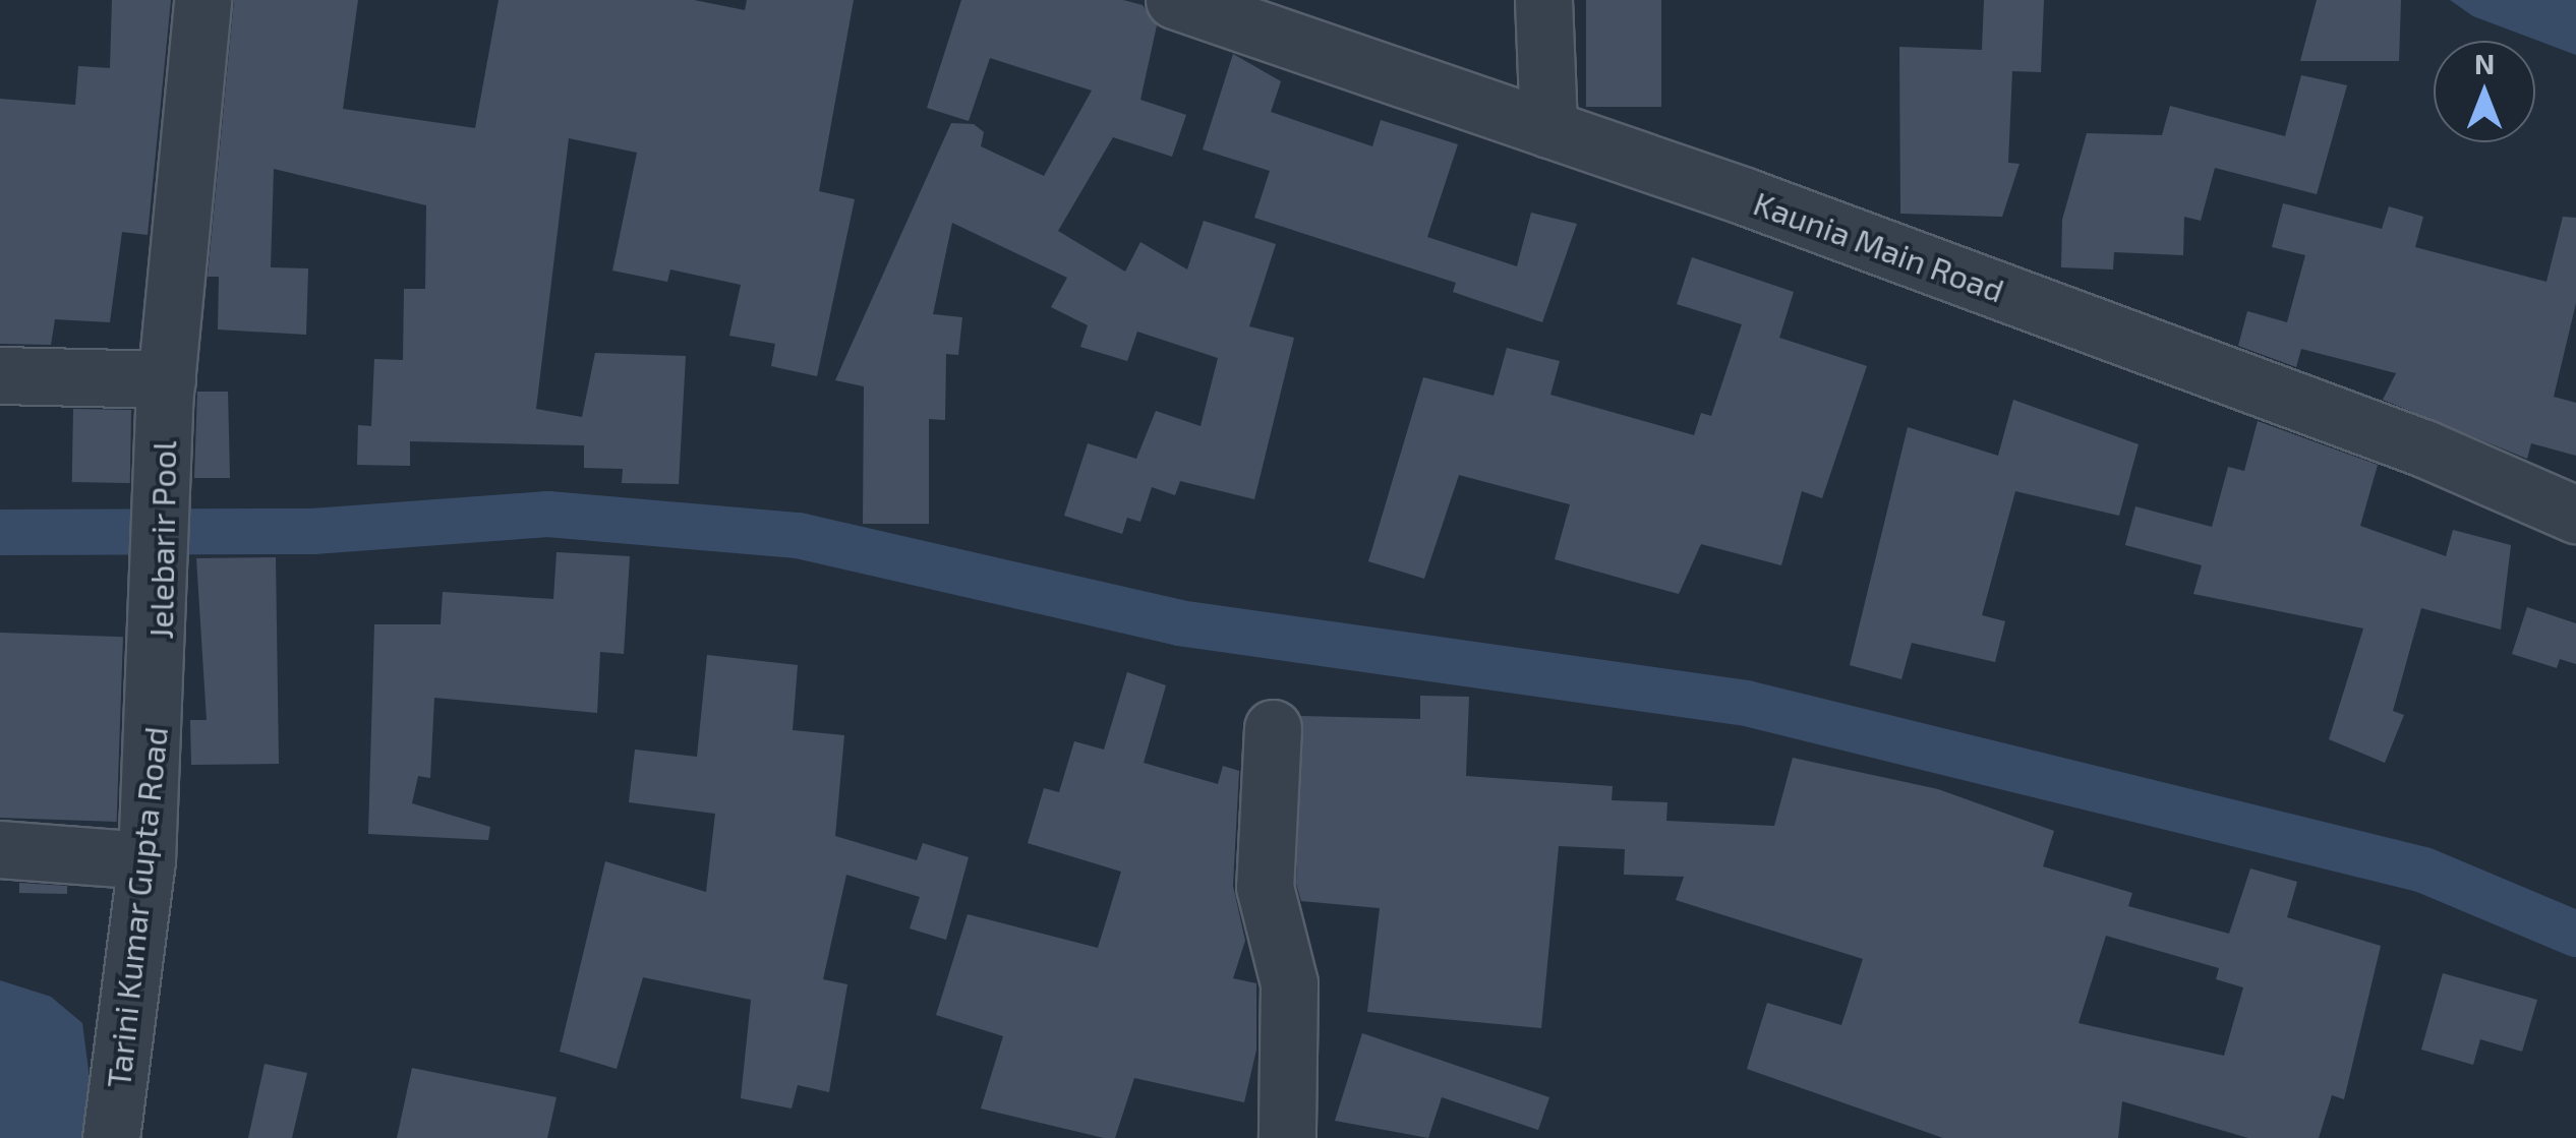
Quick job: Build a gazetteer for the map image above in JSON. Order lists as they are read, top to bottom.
{
  "streets": {
    "street": ["Kaunia Main Road", "Jelebarir Pool", "Tarini Kumar Gupta Road"]
  },
  "crossings": [
    ["Jelebarir Pool", "Tarini Kumar Gupta Road"]
  ],
  "north": "top"
}
